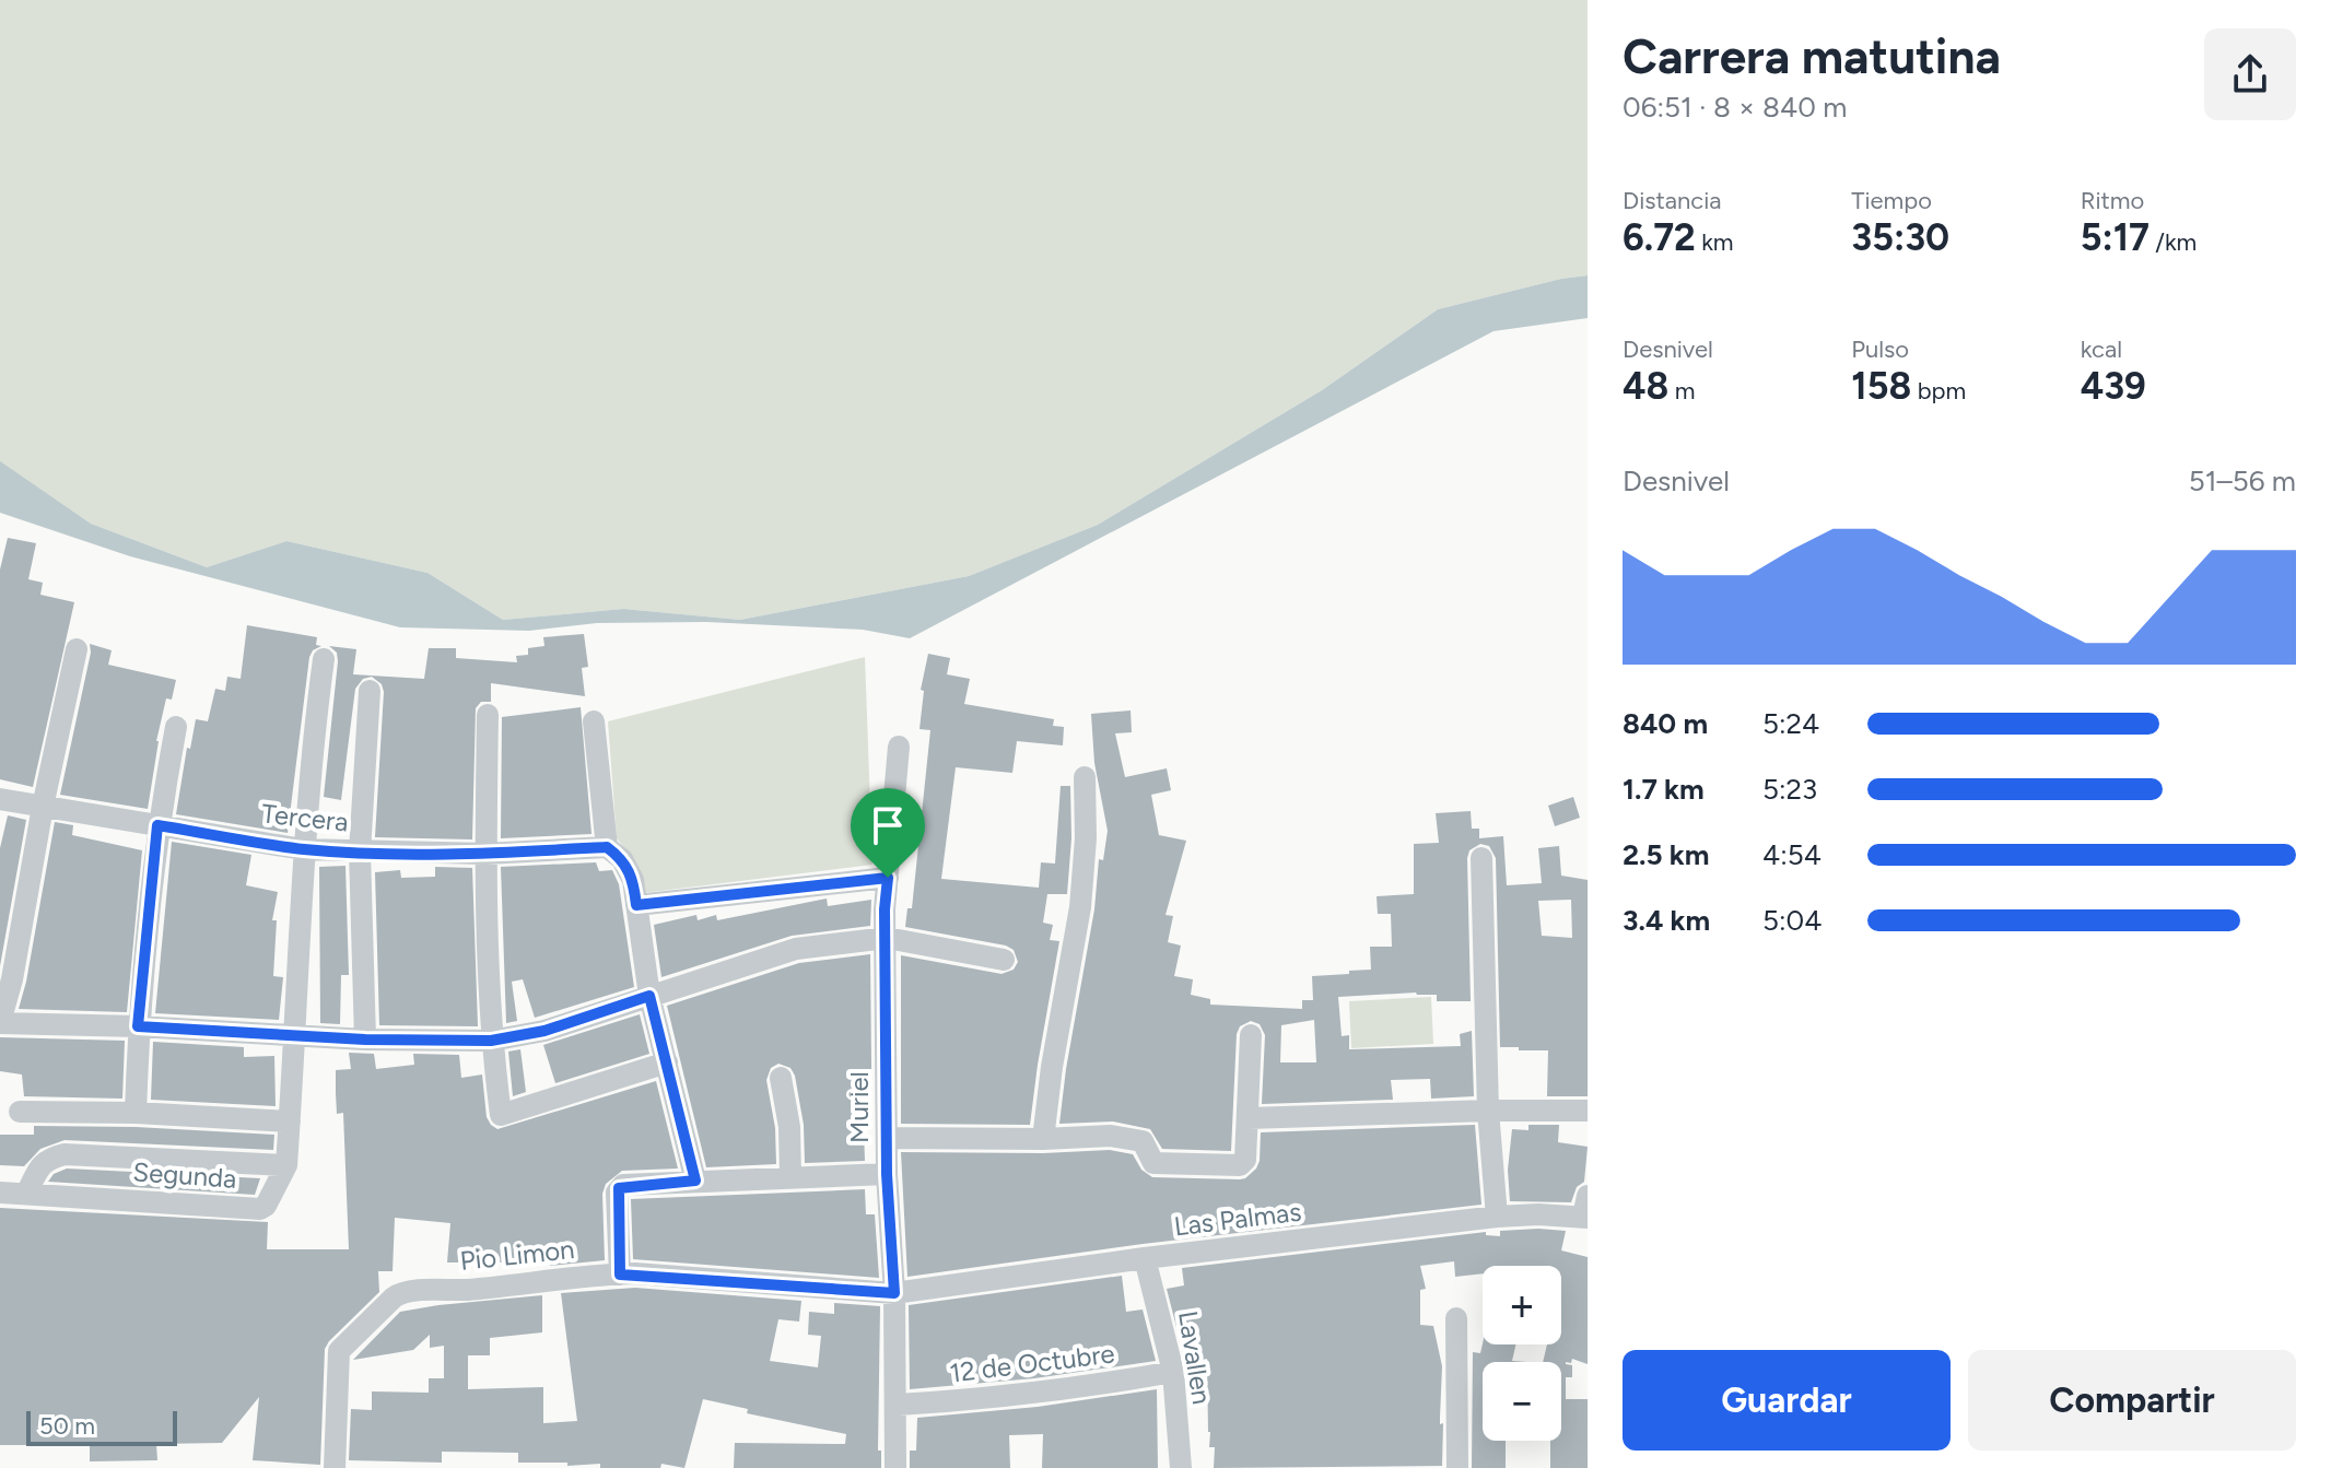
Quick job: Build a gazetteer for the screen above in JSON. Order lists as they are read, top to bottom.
{
  "streets": {
    "street": [
      "Tercera",
      "Muriel",
      "Segunda",
      "Las Palmas",
      "Pio Limon",
      "Lavallen",
      "12 de Octubre"
    ]
  },
  "crossings": [
    ["Tercera", "Segunda"],
    ["Muriel", "Las Palmas"],
    ["Muriel", "Pio Limon"],
    ["Muriel", "12 de Octubre"],
    ["Las Palmas", "Pio Limon"],
    ["Las Palmas", "Lavallen"],
    ["Lavallen", "12 de Octubre"]
  ],
  "scale_bar": "50 m",
  "page": {
    "heading": ["Carrera matutina", "06:51 · 8 × 840 m"],
    "stats": [
      ["Distancia", "6.72 km"],
      ["Tiempo", "35:30"],
      ["Ritmo", "5:17 /km"],
      ["Desnivel", "48 m"],
      ["Pulso", "158 bpm"],
      ["kcal", "439"]
    ],
    "chart": ["Desnivel", "51–56 m"],
    "list": [
      {
        "name": "840 m",
        "note": "5:24"
      },
      {
        "name": "1.7 km",
        "note": "5:23"
      },
      {
        "name": "2.5 km",
        "note": "4:54"
      },
      {
        "name": "3.4 km",
        "note": "5:04"
      }
    ],
    "map_buttons": ["+", "−"],
    "buttons": ["Guardar", "Compartir"],
    "scale": "50 m"
  }
}
